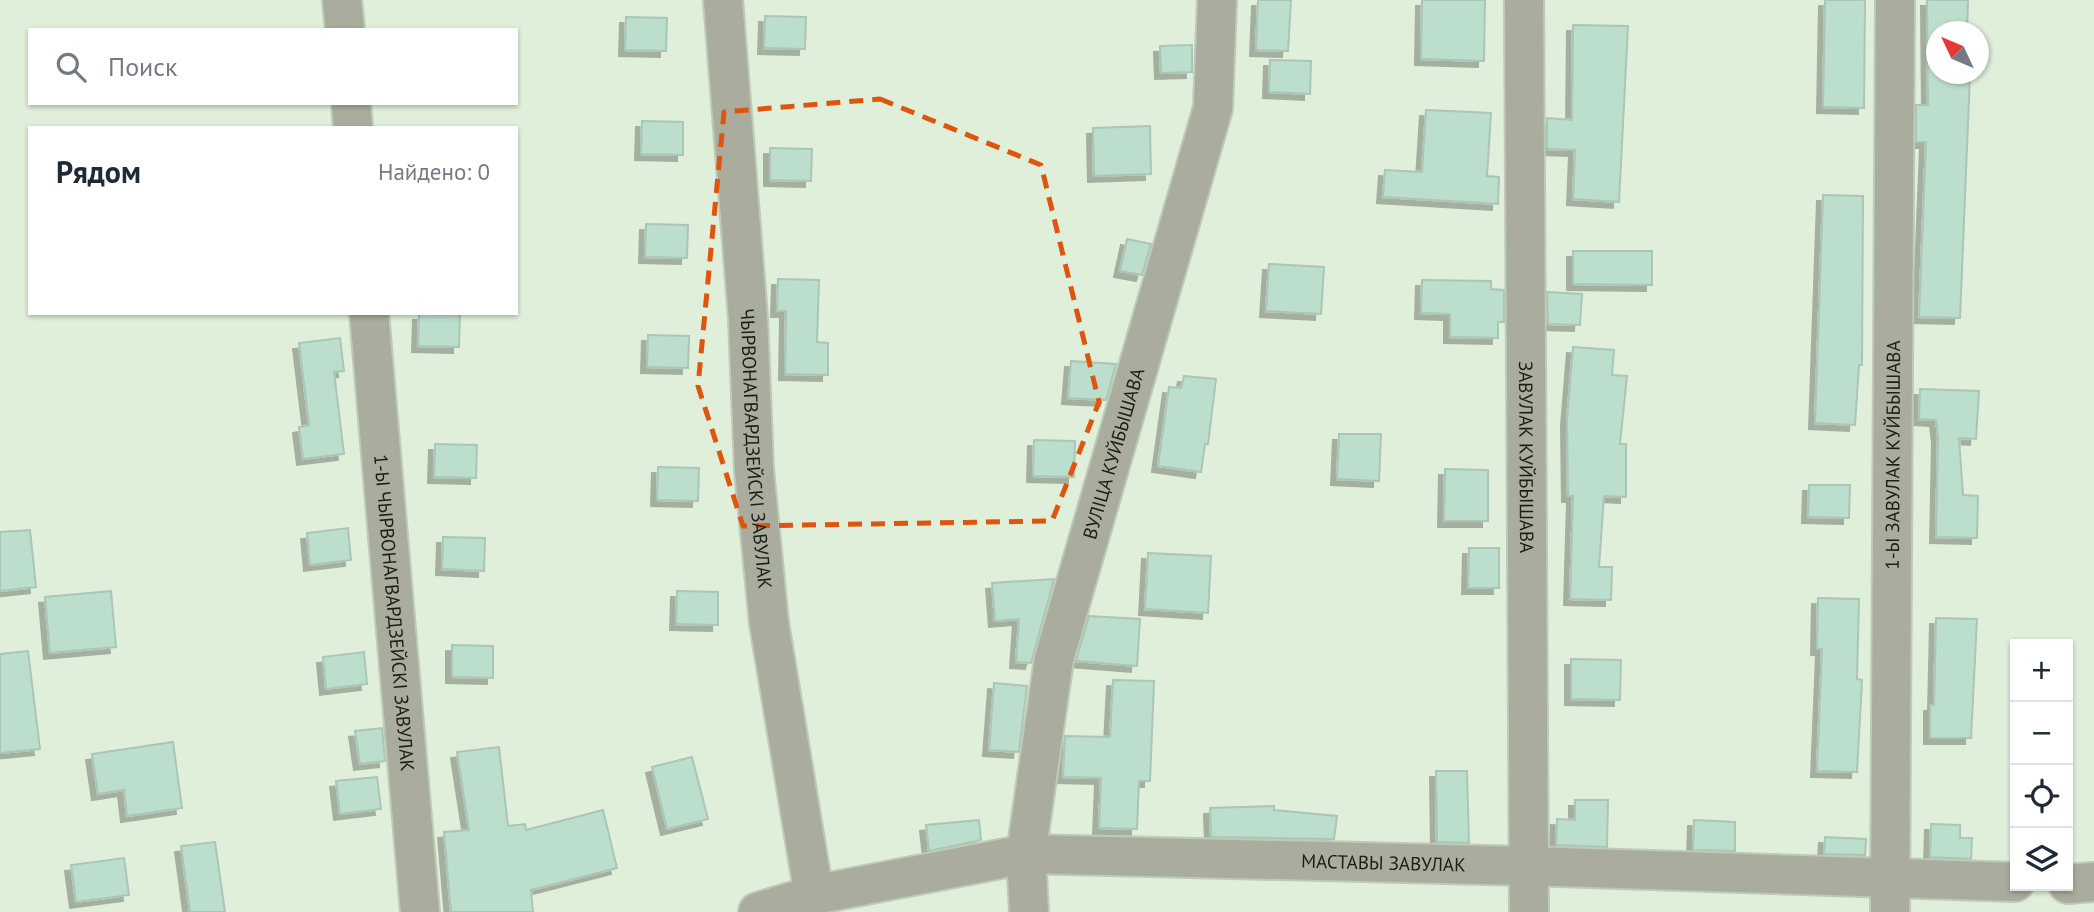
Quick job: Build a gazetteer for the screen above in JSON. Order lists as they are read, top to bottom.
{
  "streets": {
    "street": [
      "ЧЫРВОНАГВАРДЗЕЙСКІ ЗАВУЛАК",
      "ВУЛІЦА КУЙБЫШАВА",
      "ЗАВУЛАК КУЙБЫШАВА",
      "1-Ы ЗАВУЛАК КУЙБЫШАВА",
      "1-Ы ЧЫРВОНАГВАРДЗЕЙСКІ ЗАВУЛАК",
      "МАСТАВЫ ЗАВУЛАК"
    ]
  },
  "crossings": [
    ["ЧЫРВОНАГВАРДЗЕЙСКІ ЗАВУЛАК", "МАСТАВЫ ЗАВУЛАК"],
    ["ВУЛІЦА КУЙБЫШАВА", "МАСТАВЫ ЗАВУЛАК"],
    ["ЗАВУЛАК КУЙБЫШАВА", "МАСТАВЫ ЗАВУЛАК"],
    ["1-Ы ЗАВУЛАК КУЙБЫШАВА", "МАСТАВЫ ЗАВУЛАК"]
  ],
  "north": "top left",
  "page": {
    "search": "Поиск",
    "heading": ["Рядом", "Найдено: 0"],
    "map_buttons": ["+", "−"]
  }
}
